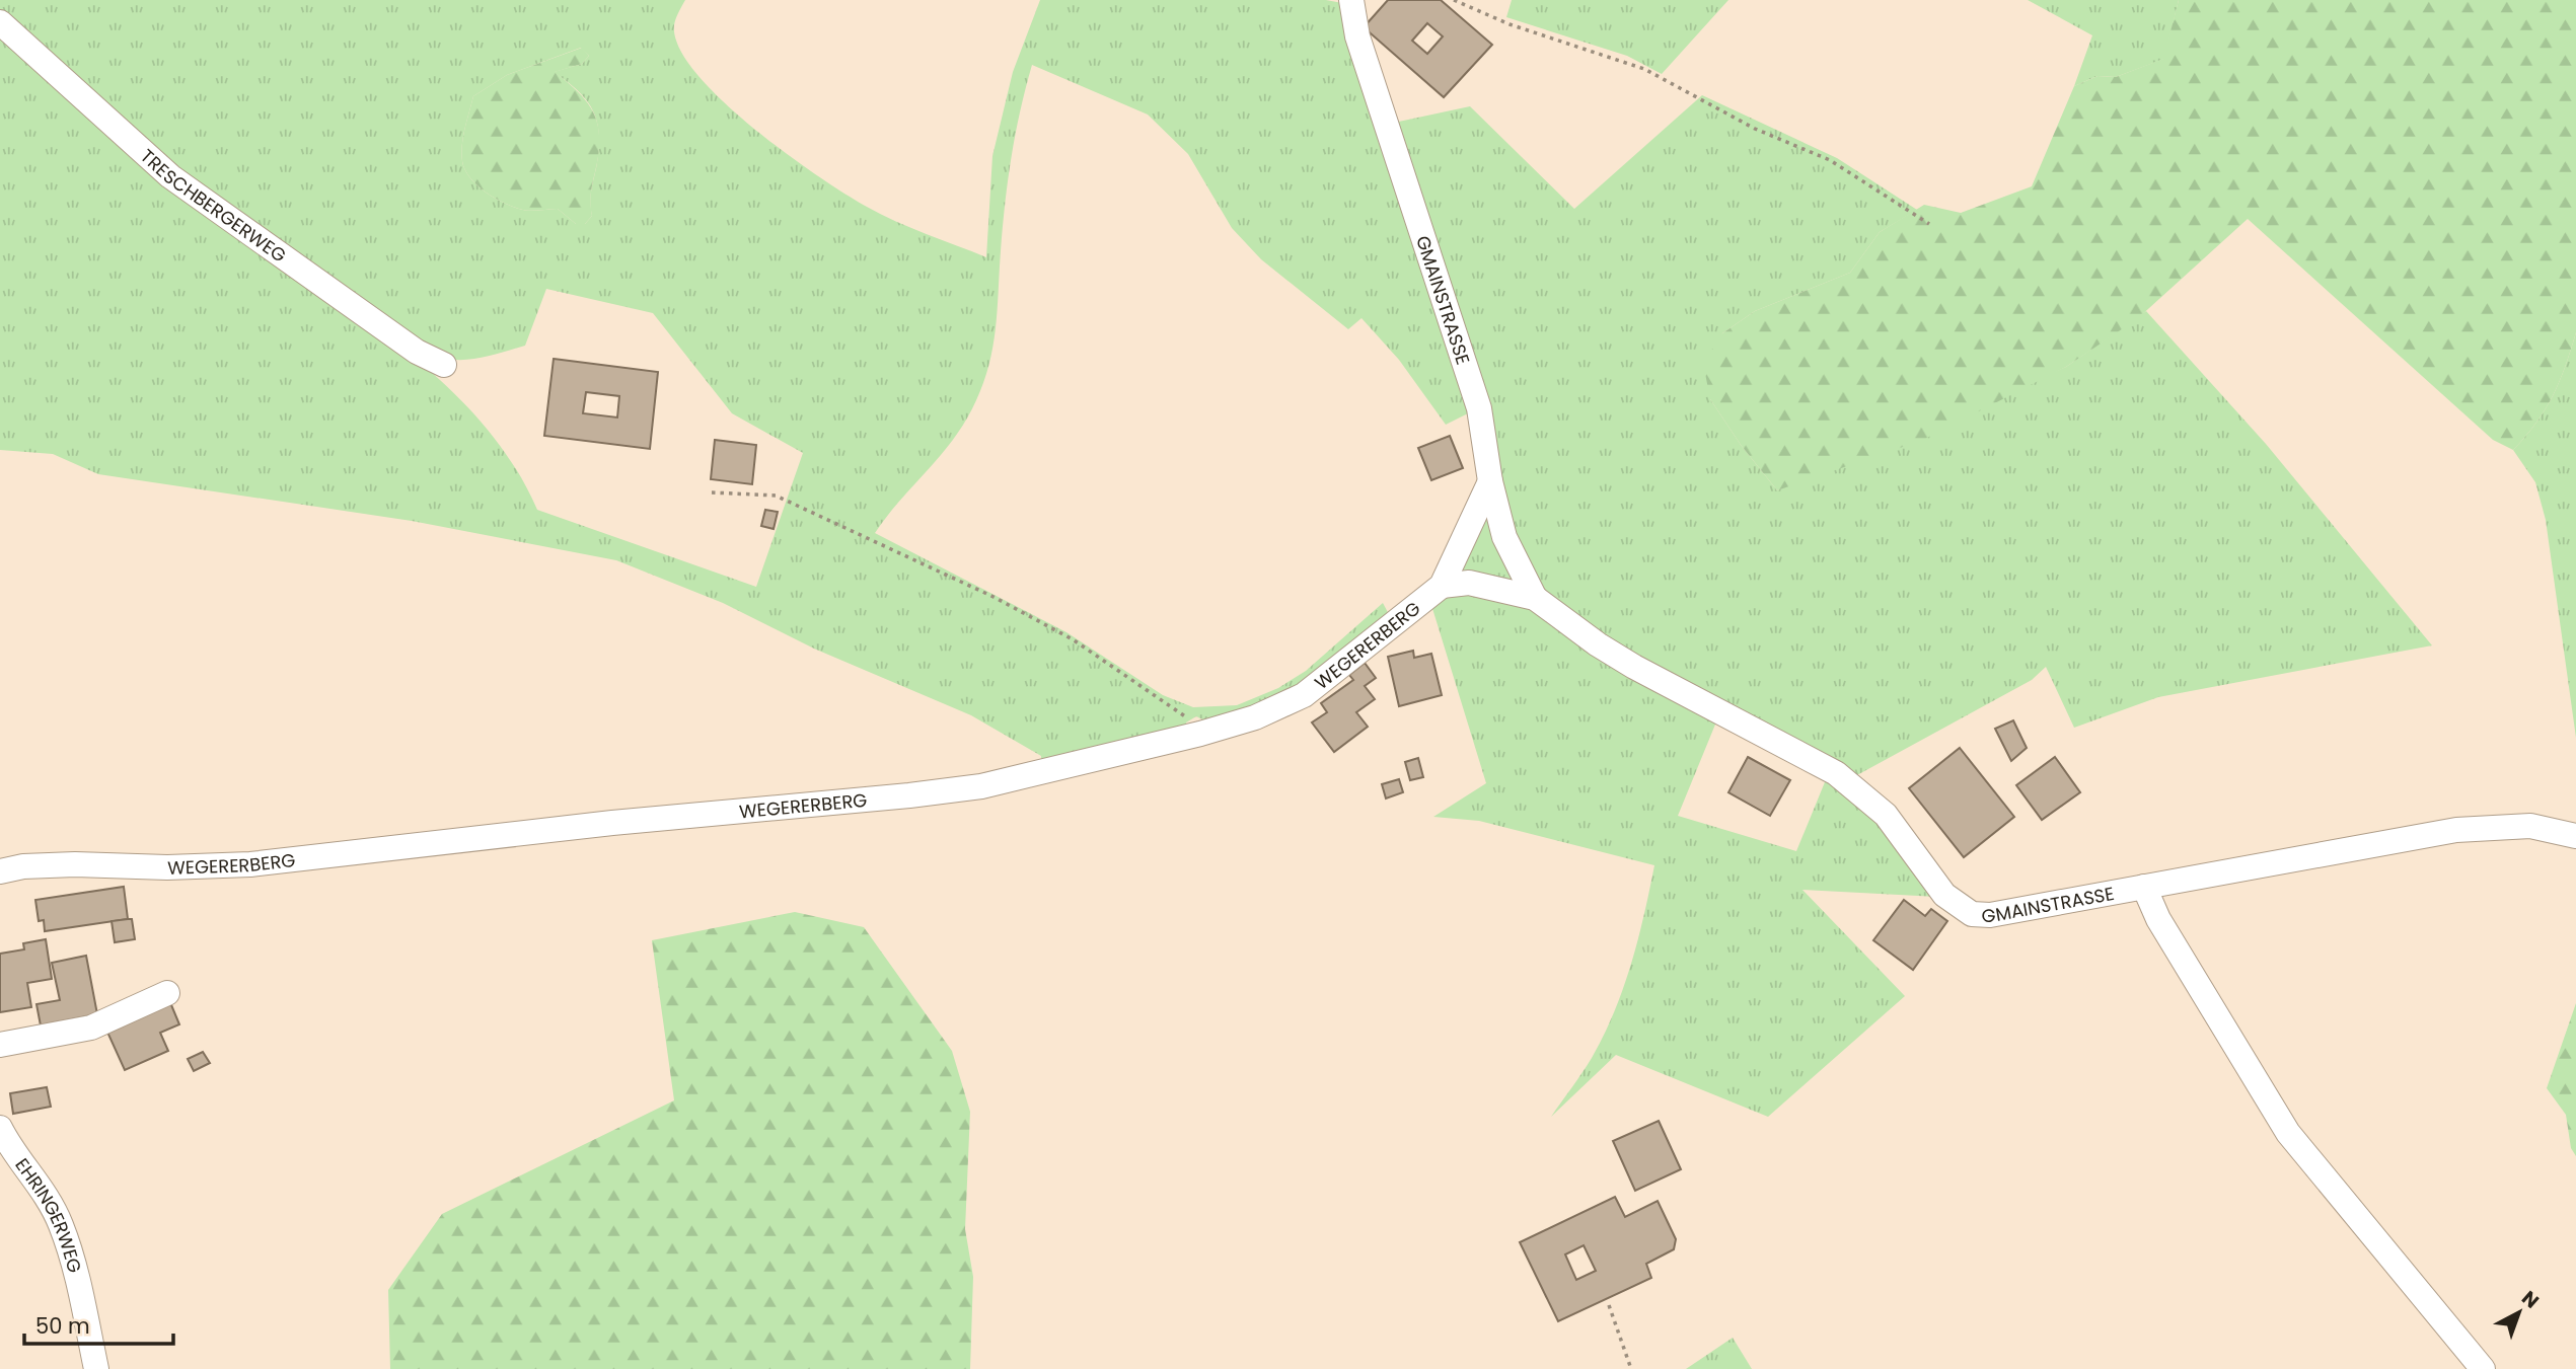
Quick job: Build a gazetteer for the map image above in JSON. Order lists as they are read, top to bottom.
{
  "streets": {
    "street": [
      "TRESCHBERGERWEG",
      "GMAINSTRASSE",
      "WEGERERBERG",
      "EHRINGERWEG"
    ]
  },
  "crossings": [
    ["GMAINSTRASSE", "WEGERERBERG"]
  ],
  "scale_bar": "50 m",
  "north": "top right"
}
